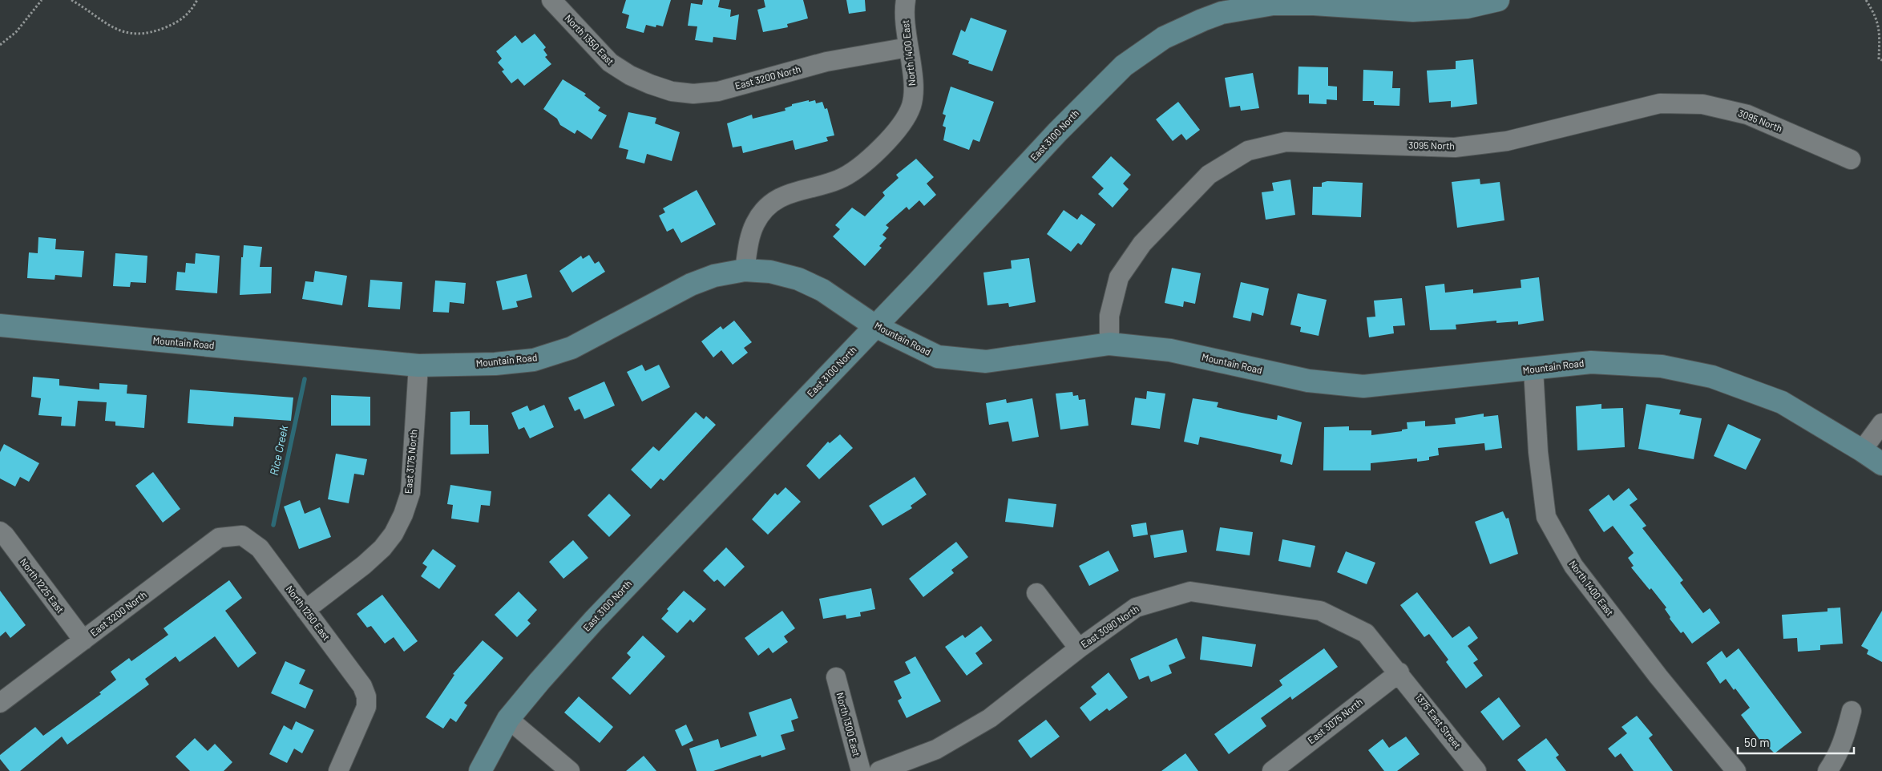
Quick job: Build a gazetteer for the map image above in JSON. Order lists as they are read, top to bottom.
{
  "streets": {
    "street": [
      "North 1350 East",
      "North 1400 East",
      "East 3200 North",
      "3095 North",
      "East 3100 North",
      "Mountain Road",
      "East 3175 North",
      "North 1225 East",
      "North 1250 East",
      "East 3090 North",
      "East 3075 North",
      "1375 East Street",
      "North 1300 East"
    ]
  },
  "crossings": [
    ["North 1350 East", "East 3200 North"],
    ["North 1400 East", "East 3200 North"],
    ["North 1400 East", "Mountain Road"],
    ["East 3200 North", "North 1225 East"],
    ["East 3200 North", "North 1250 East"],
    ["3095 North", "Mountain Road"],
    ["East 3100 North", "Mountain Road"],
    ["Mountain Road", "East 3175 North"],
    ["East 3175 North", "North 1250 East"],
    ["East 3090 North", "East 3075 North"],
    ["East 3090 North", "1375 East Street"],
    ["East 3075 North", "1375 East Street"]
  ],
  "water": ["Rice Creek"],
  "scale_bar": "50 m"
}
